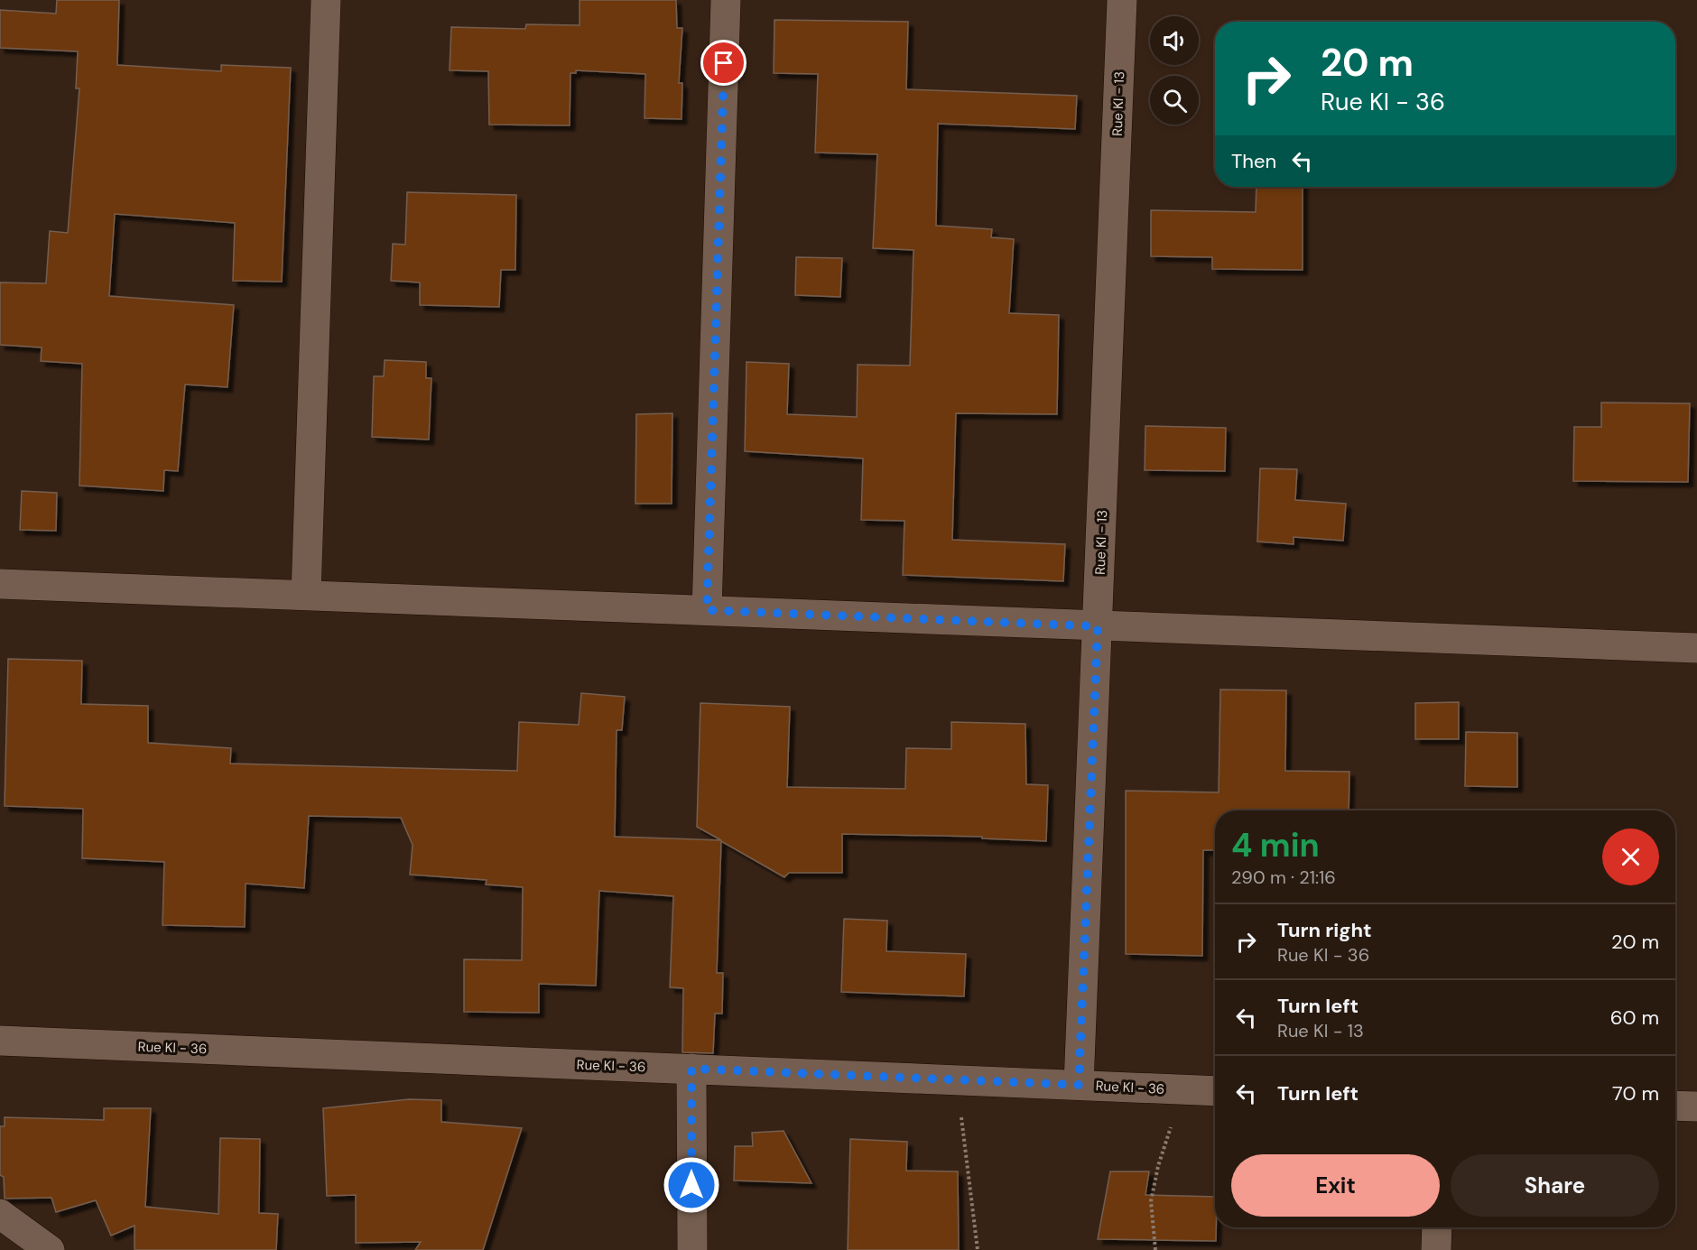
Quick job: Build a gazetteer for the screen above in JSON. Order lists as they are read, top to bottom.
{
  "streets": {
    "street": ["Rue KI - 13", "Rue KI - 36"]
  },
  "crossings": [
    ["Rue KI - 13", "Rue KI - 36"]
  ],
  "page": {
    "turn": ["20 m", "Rue KI - 36"],
    "then": "Then",
    "heading": ["4 min", "290 m · 21:16"],
    "list": [
      {
        "name": "Turn right",
        "note": "Rue KI - 36",
        "value": "20 m"
      },
      {
        "name": "Turn left",
        "note": "Rue KI - 13",
        "value": "60 m"
      },
      {
        "name": "Turn left",
        "value": "70 m"
      }
    ],
    "buttons": ["Exit", "Share"]
  }
}
